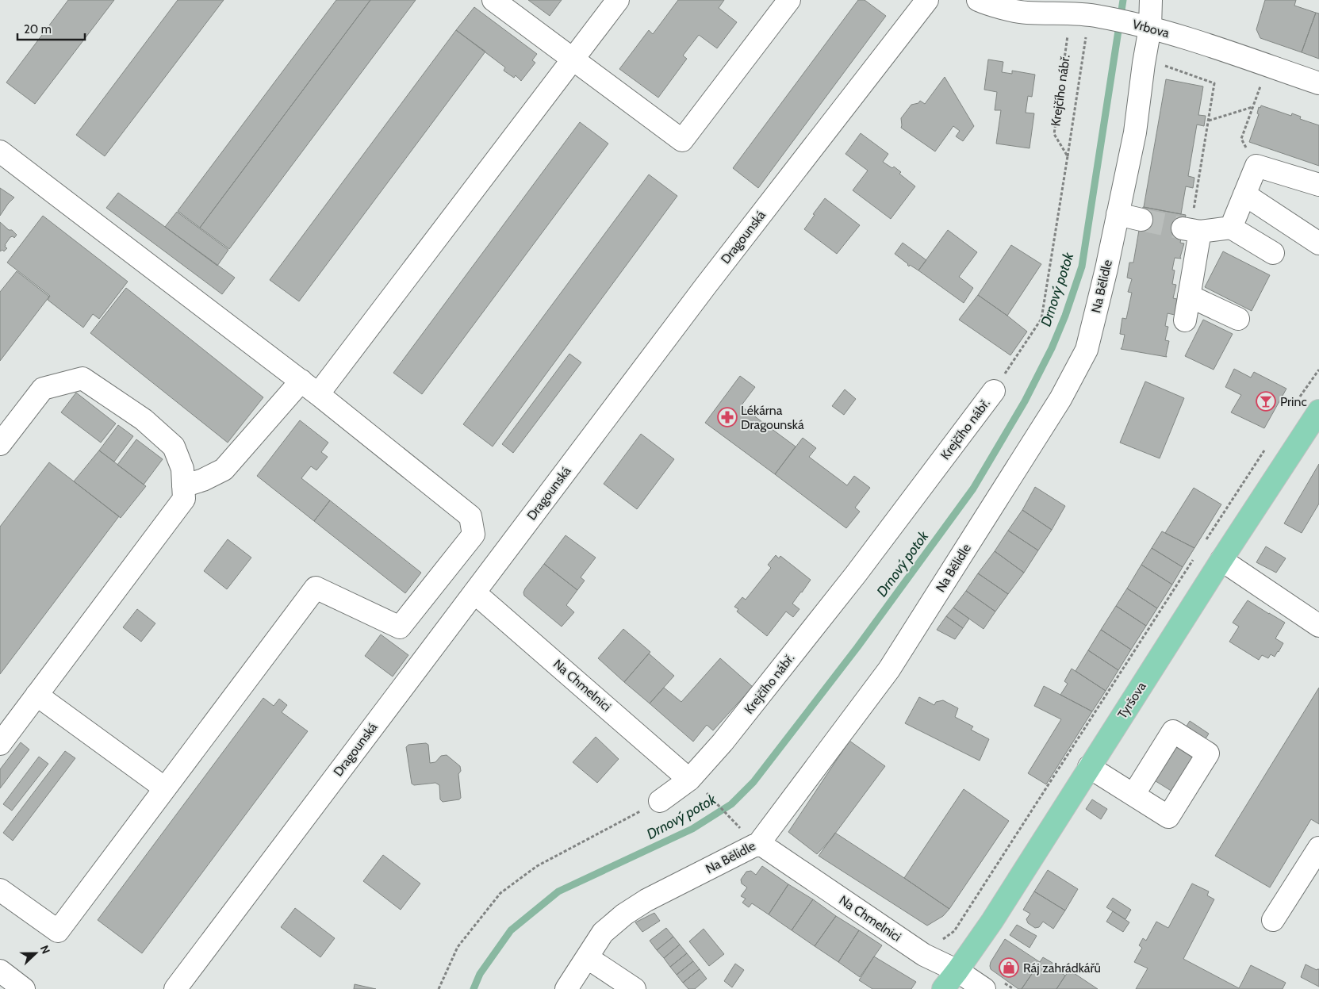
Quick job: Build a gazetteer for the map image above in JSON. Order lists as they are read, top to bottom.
{
  "streets": {
    "main road": ["Tyršova"],
    "street": [
      "Vrbova",
      "Krejčího nábř.",
      "Dragounská",
      "Na Bělidle",
      "Na Chmelnici"
    ]
  },
  "crossings": [
    ["Vrbova", "Krejčího nábř."],
    ["Vrbova", "Na Bělidle"],
    ["Krejčího nábř.", "Na Chmelnici"],
    ["Dragounská", "Na Chmelnici"],
    ["Na Bělidle", "Na Chmelnici"],
    ["Na Chmelnici", "Tyršova"]
  ],
  "water": ["Drnový potok"],
  "places": {
    "bar": ["Princ"],
    "pharmacy": ["Lékárna Dragounská"],
    "shop": ["Ráj zahrádkářů"]
  },
  "scale_bar": "20 m",
  "north": "right"
}
